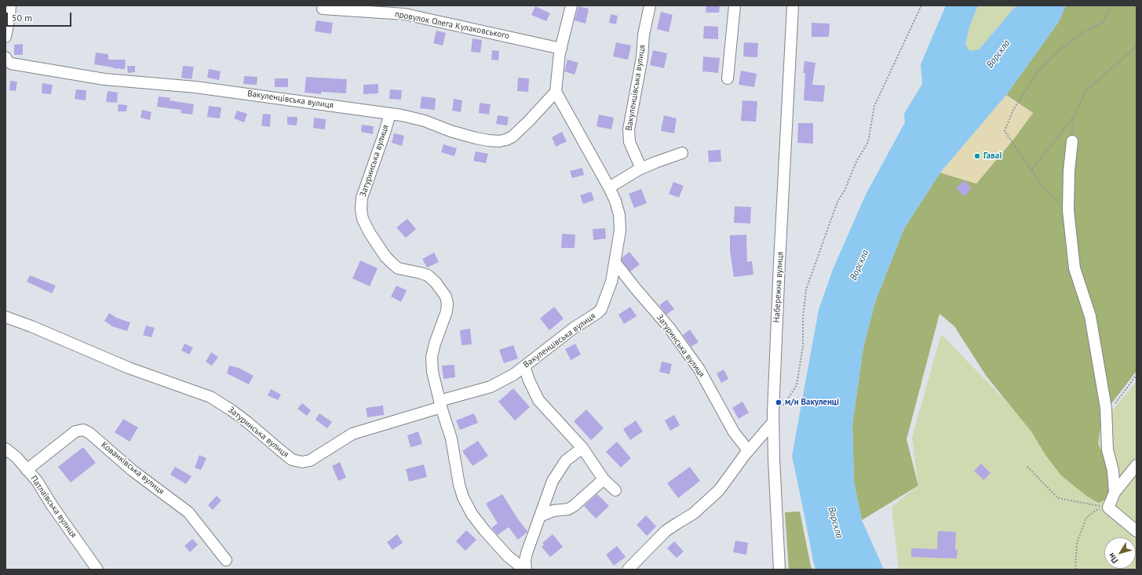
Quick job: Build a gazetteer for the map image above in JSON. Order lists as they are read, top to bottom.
{
  "streets": {
    "street": [
      "провулок Олега Кулаковського",
      "Вакуленцівська вулиця",
      "Затуринська вулиця",
      "Набережна вулиця",
      "Кованківська вулиця",
      "Патлаївська вулиця"
    ]
  },
  "crossings": [
    ["Вакуленцівська вулиця", "Затуринська вулиця"],
    ["Кованківська вулиця", "Патлаївська вулиця"]
  ],
  "water": ["Ворскла"],
  "places": ["Гаваї", "м/н Вакуленці"],
  "scale_bar": "50 m",
  "north": "bottom left"
}
